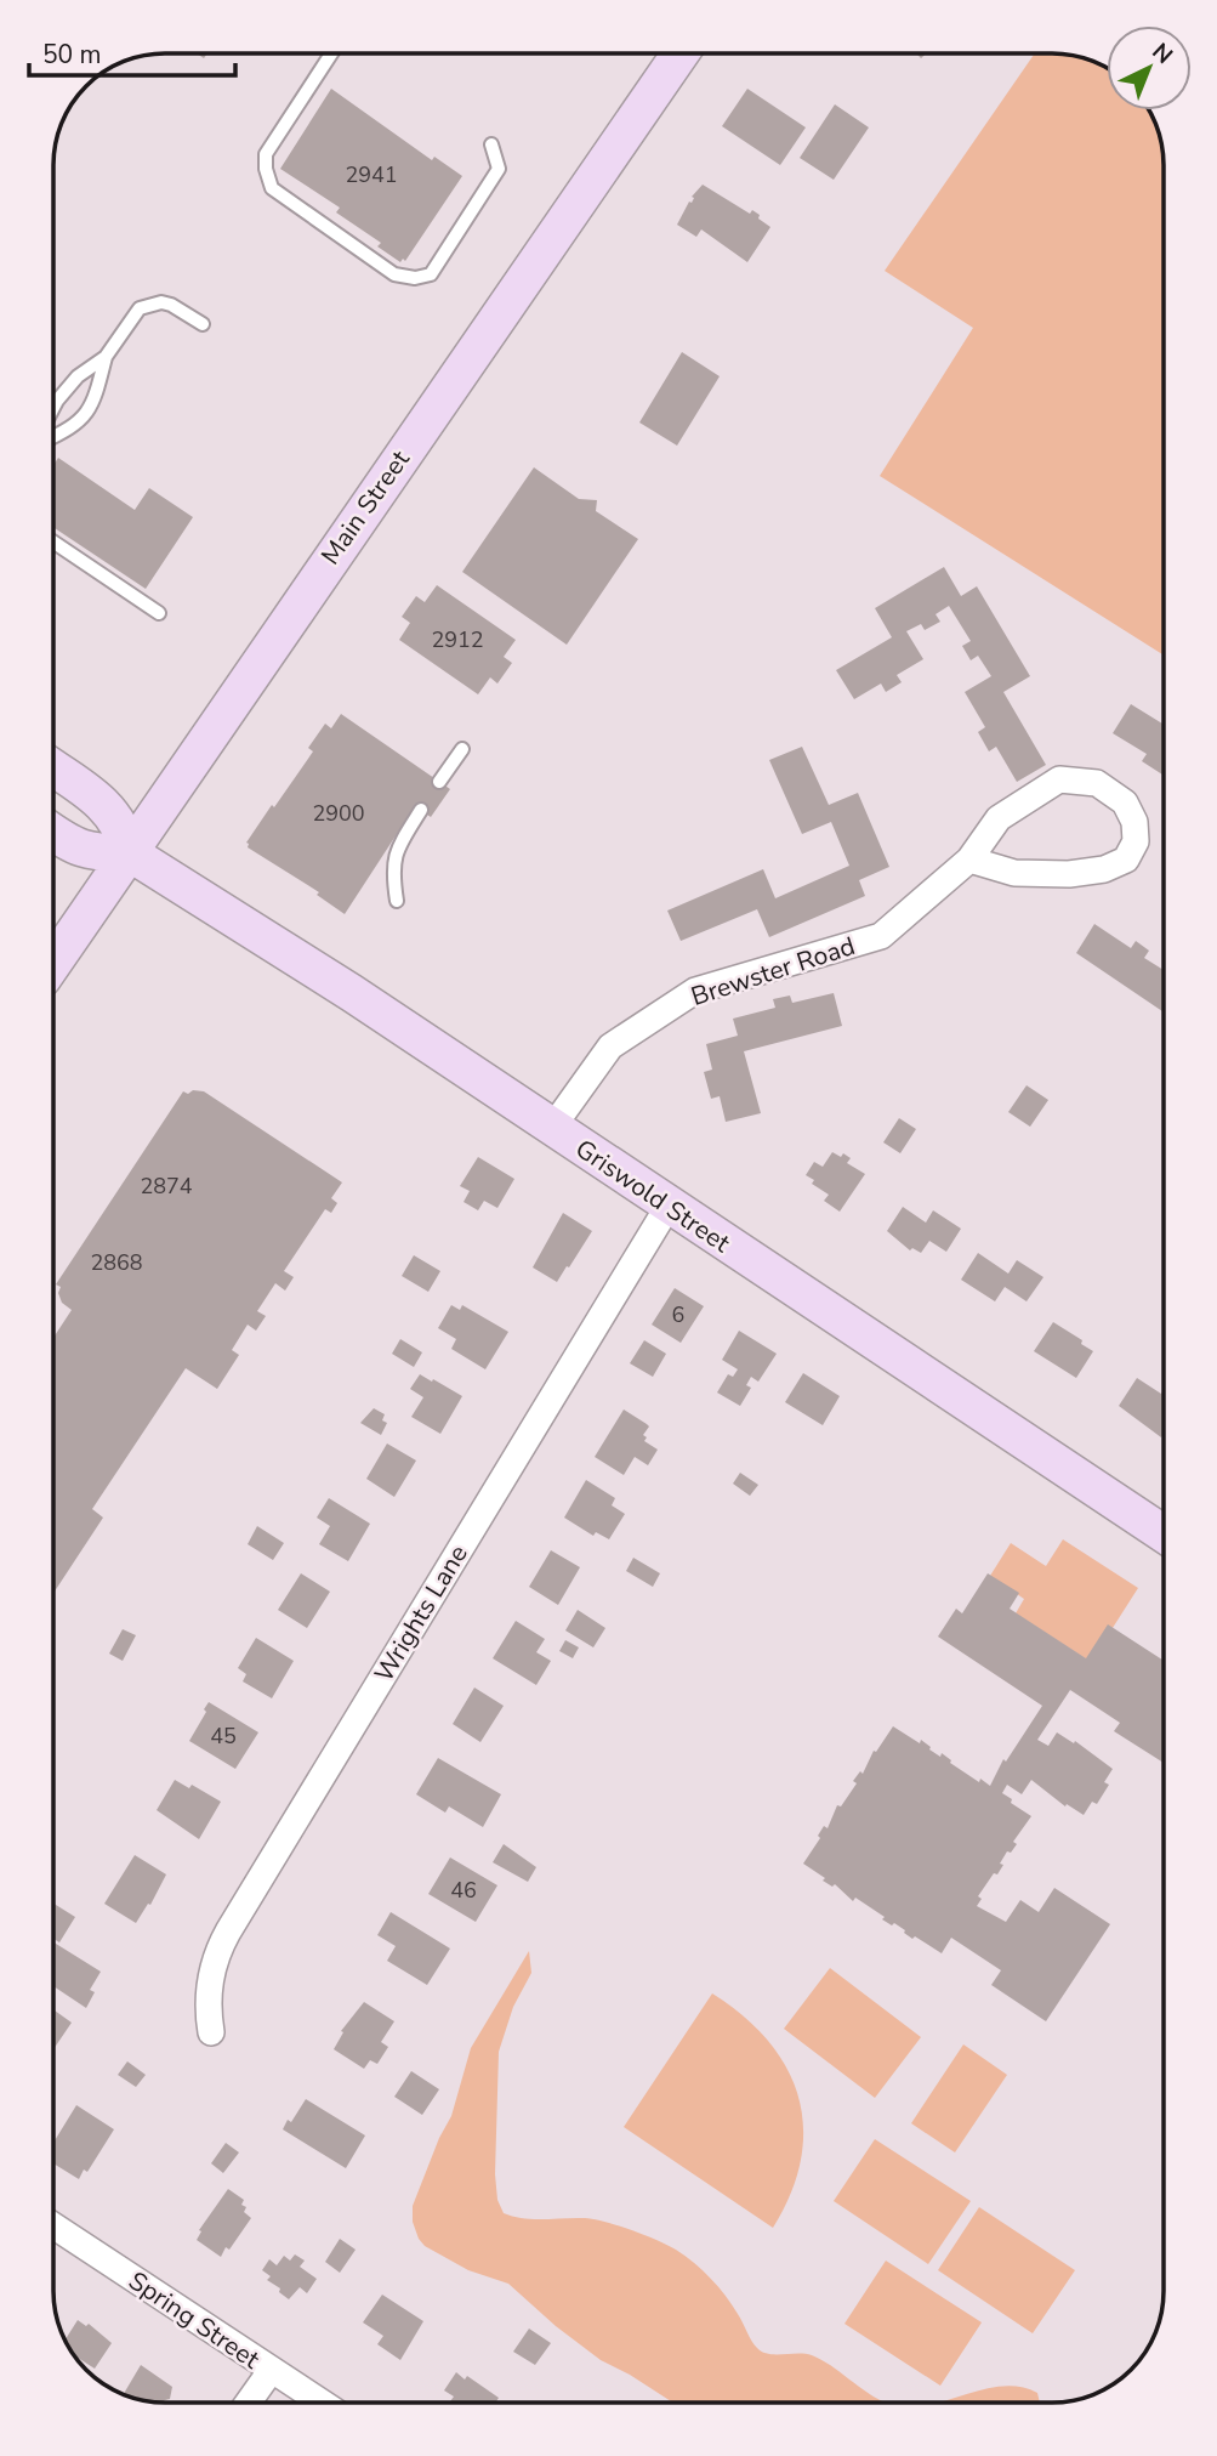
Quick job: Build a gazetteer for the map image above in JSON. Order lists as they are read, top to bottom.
{
  "streets": {
    "main road": ["Main Street", "Griswold Street"],
    "street": ["Brewster Road", "Wrights Lane", "Spring Street"]
  },
  "crossings": [
    ["Main Street", "Griswold Street"],
    ["Brewster Road", "Griswold Street"],
    ["Griswold Street", "Wrights Lane"]
  ],
  "house_numbers": [
    "2941",
    "2912",
    "2900",
    "2874",
    "2868",
    "6",
    "45",
    "46"
  ],
  "scale_bar": "50 m",
  "north": "top right"
}
